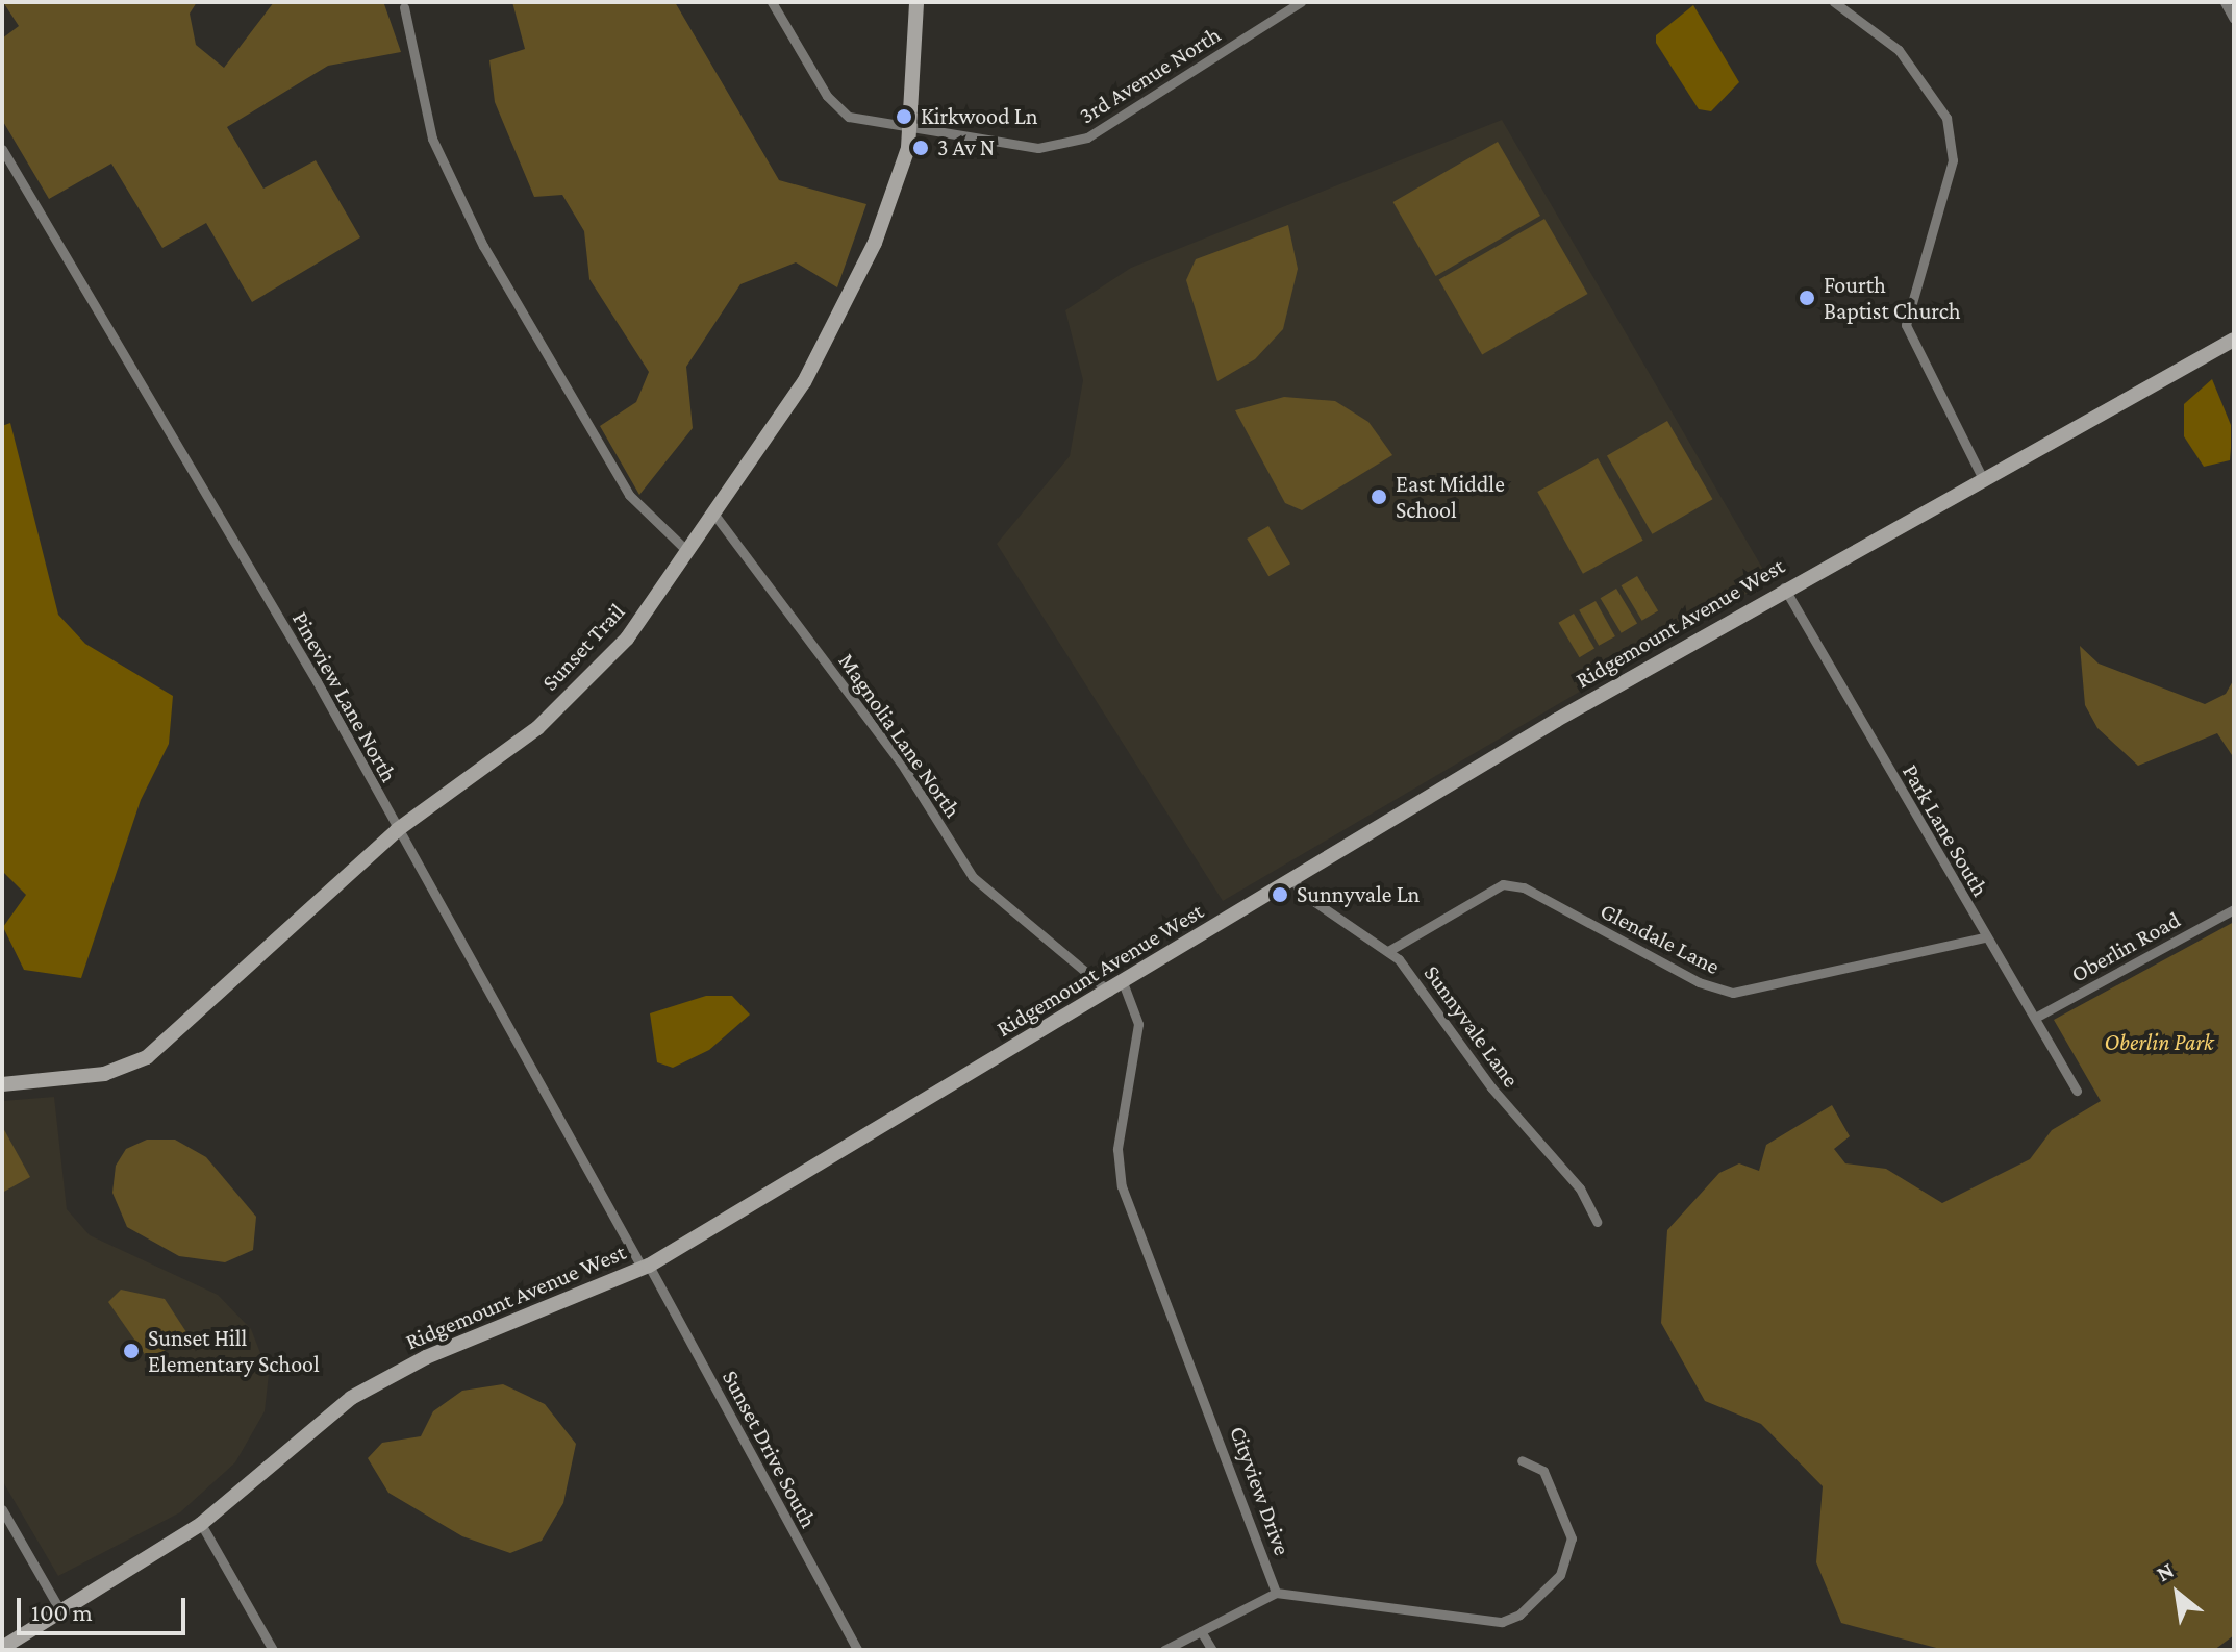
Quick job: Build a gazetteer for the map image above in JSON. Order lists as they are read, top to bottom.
{
  "streets": {
    "street": [
      "3rd Avenue North",
      "Ridgemount Avenue West",
      "Sunset Trail",
      "Pineview Lane North",
      "Magnolia Lane North",
      "Park Lane South",
      "Glendale Lane",
      "Oberlin Road",
      "Sunnyvale Lane",
      "Sunset Drive South",
      "Cityview Drive"
    ]
  },
  "crossings": [
    ["3rd Avenue North", "Sunset Trail"],
    ["Ridgemount Avenue West", "Pineview Lane North"],
    ["Ridgemount Avenue West", "Magnolia Lane North"],
    ["Ridgemount Avenue West", "Park Lane South"],
    ["Ridgemount Avenue West", "Sunnyvale Lane"],
    ["Ridgemount Avenue West", "Sunset Drive South"],
    ["Ridgemount Avenue West", "Cityview Drive"],
    ["Sunset Trail", "Pineview Lane North"],
    ["Sunset Trail", "Magnolia Lane North"],
    ["Pineview Lane North", "Sunset Drive South"],
    ["Park Lane South", "Glendale Lane"],
    ["Park Lane South", "Oberlin Road"],
    ["Glendale Lane", "Sunnyvale Lane"]
  ],
  "parks": ["Oberlin Park"],
  "places": [
    "Kirkwood Ln",
    "3 Av N",
    "Fourth Baptist Church",
    "East Middle School",
    "Sunnyvale Ln",
    "Sunset Hill Elementary School"
  ],
  "scale_bar": "100 m",
  "north": "top left"
}
